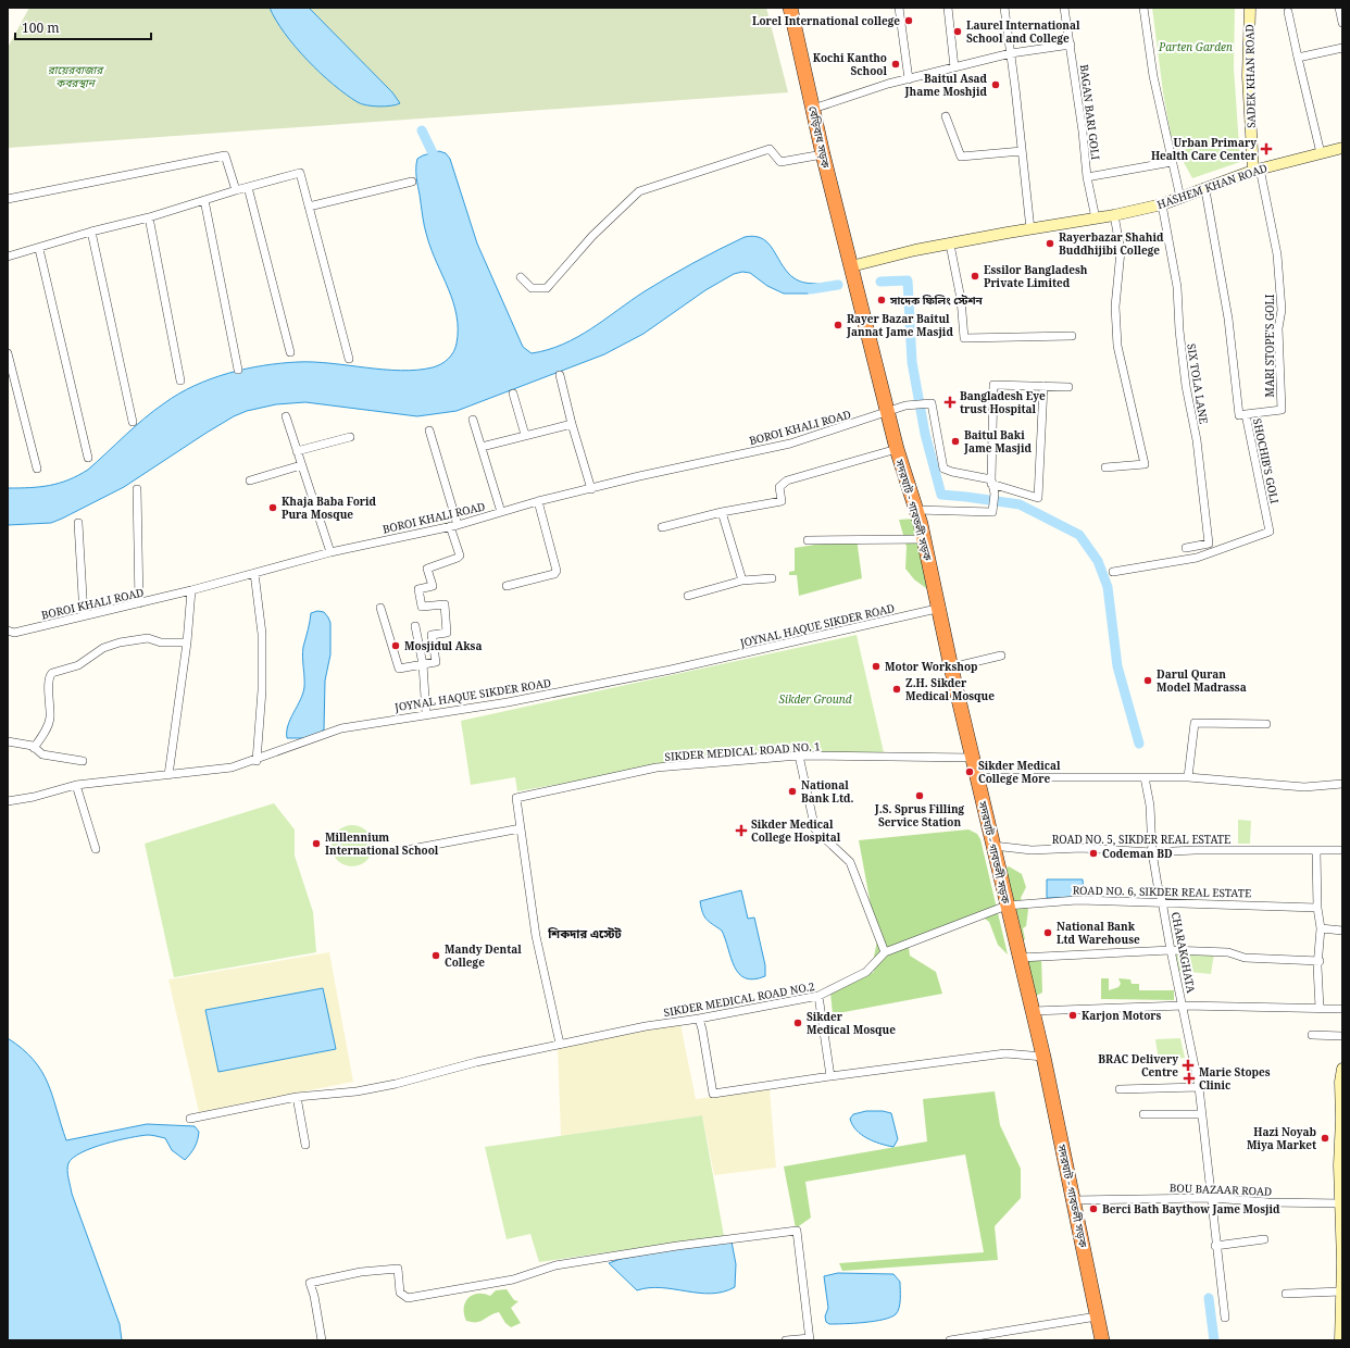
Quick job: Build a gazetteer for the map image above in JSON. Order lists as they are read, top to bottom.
{
  "streets": {
    "highway": ["বেড়িবাধ সড়ক", "সদরঘাট - গাবতলী সড়ক"],
    "street": [
      "SADEK KHAN ROAD",
      "BAGAN BARI GOLI",
      "HASHEM KHAN ROAD",
      "MARI STOPE'S GOLI",
      "SIX TOLA LANE",
      "BOROI KHALI ROAD",
      "SHOCHIB'S GOLI",
      "JOYNAL HAQUE SIKDER ROAD",
      "SIKDER MEDICAL ROAD NO. 1",
      "ROAD NO. 5, SIKDER REAL ESTATE",
      "ROAD NO. 6, SIKDER REAL ESTATE",
      "CHARAKGHATA",
      "SIKDER MEDICAL ROAD NO.2",
      "BOU BAZAAR ROAD"
    ]
  },
  "crossings": [
    ["SADEK KHAN ROAD", "HASHEM KHAN ROAD"],
    ["SADEK KHAN ROAD", "MARI STOPE'S GOLI"],
    ["BAGAN BARI GOLI", "HASHEM KHAN ROAD"],
    ["বেড়িবাধ সড়ক", "HASHEM KHAN ROAD"],
    ["বেড়িবাধ সড়ক", "সদরঘাট - গাবতলী সড়ক"],
    ["HASHEM KHAN ROAD", "MARI STOPE'S GOLI"],
    ["HASHEM KHAN ROAD", "SIX TOLA LANE"],
    ["HASHEM KHAN ROAD", "SHOCHIB'S GOLI"],
    ["HASHEM KHAN ROAD", "সদরঘাট - গাবতলী সড়ক"],
    ["MARI STOPE'S GOLI", "SHOCHIB'S GOLI"],
    ["BOROI KHALI ROAD", "সদরঘাট - গাবতলী সড়ক"],
    ["সদরঘাট - গাবতলী সড়ক", "JOYNAL HAQUE SIKDER ROAD"],
    ["সদরঘাট - গাবতলী সড়ক", "SIKDER MEDICAL ROAD NO. 1"],
    ["সদরঘাট - গাবতলী সড়ক", "ROAD NO. 5, SIKDER REAL ESTATE"],
    ["সদরঘাট - গাবতলী সড়ক", "ROAD NO. 6, SIKDER REAL ESTATE"],
    ["সদরঘাট - গাবতলী সড়ক", "SIKDER MEDICAL ROAD NO.2"],
    ["সদরঘাট - গাবতলী সড়ক", "BOU BAZAAR ROAD"],
    ["ROAD NO. 5, SIKDER REAL ESTATE", "CHARAKGHATA"],
    ["ROAD NO. 6, SIKDER REAL ESTATE", "CHARAKGHATA"],
    ["ROAD NO. 6, SIKDER REAL ESTATE", "SIKDER MEDICAL ROAD NO.2"],
    ["CHARAKGHATA", "BOU BAZAAR ROAD"]
  ],
  "districts": ["শিকদার এস্টেট"],
  "parks": ["Parten Garden", "রায়েরবাজার কবরস্থান", "Sikder Ground"],
  "places": {
    "other": [
      "Lorel International college",
      "Laurel International School and College",
      "Kochi Kantho School",
      "Baitul Asad Jhame Moshjid",
      "Rayerbazar Shahid Buddhijibi College",
      "Essilor Bangladesh Private Limited",
      "সাদেক ফিলিং স্টেশন",
      "Rayer Bazar Baitul Jannat Jame Masjid",
      "Baitul Baki Jame Masjid",
      "Khaja Baba Forid Pura Mosque",
      "Mosjidul Aksa",
      "Motor Workshop",
      "Darul Quran Model Madrassa",
      "Z.H. Sikder Medical Mosque",
      "Sikder Medical College More",
      "National Bank Ltd.",
      "J.S. Sprus Filling Service Station",
      "Millennium International School",
      "Codeman BD",
      "National Bank Ltd Warehouse",
      "Mandy Dental College",
      "Karjon Motors",
      "Sikder Medical Mosque",
      "Hazi Noyab Miya Market",
      "Berci Bath Baythow Jame Mosjid"
    ],
    "health": [
      "Urban Primary Health Care Center",
      "Bangladesh Eye trust Hospital",
      "Sikder Medical College Hospital",
      "BRAC Delivery Centre",
      "Marie Stopes Clinic"
    ]
  },
  "scale_bar": "100 m"
}
